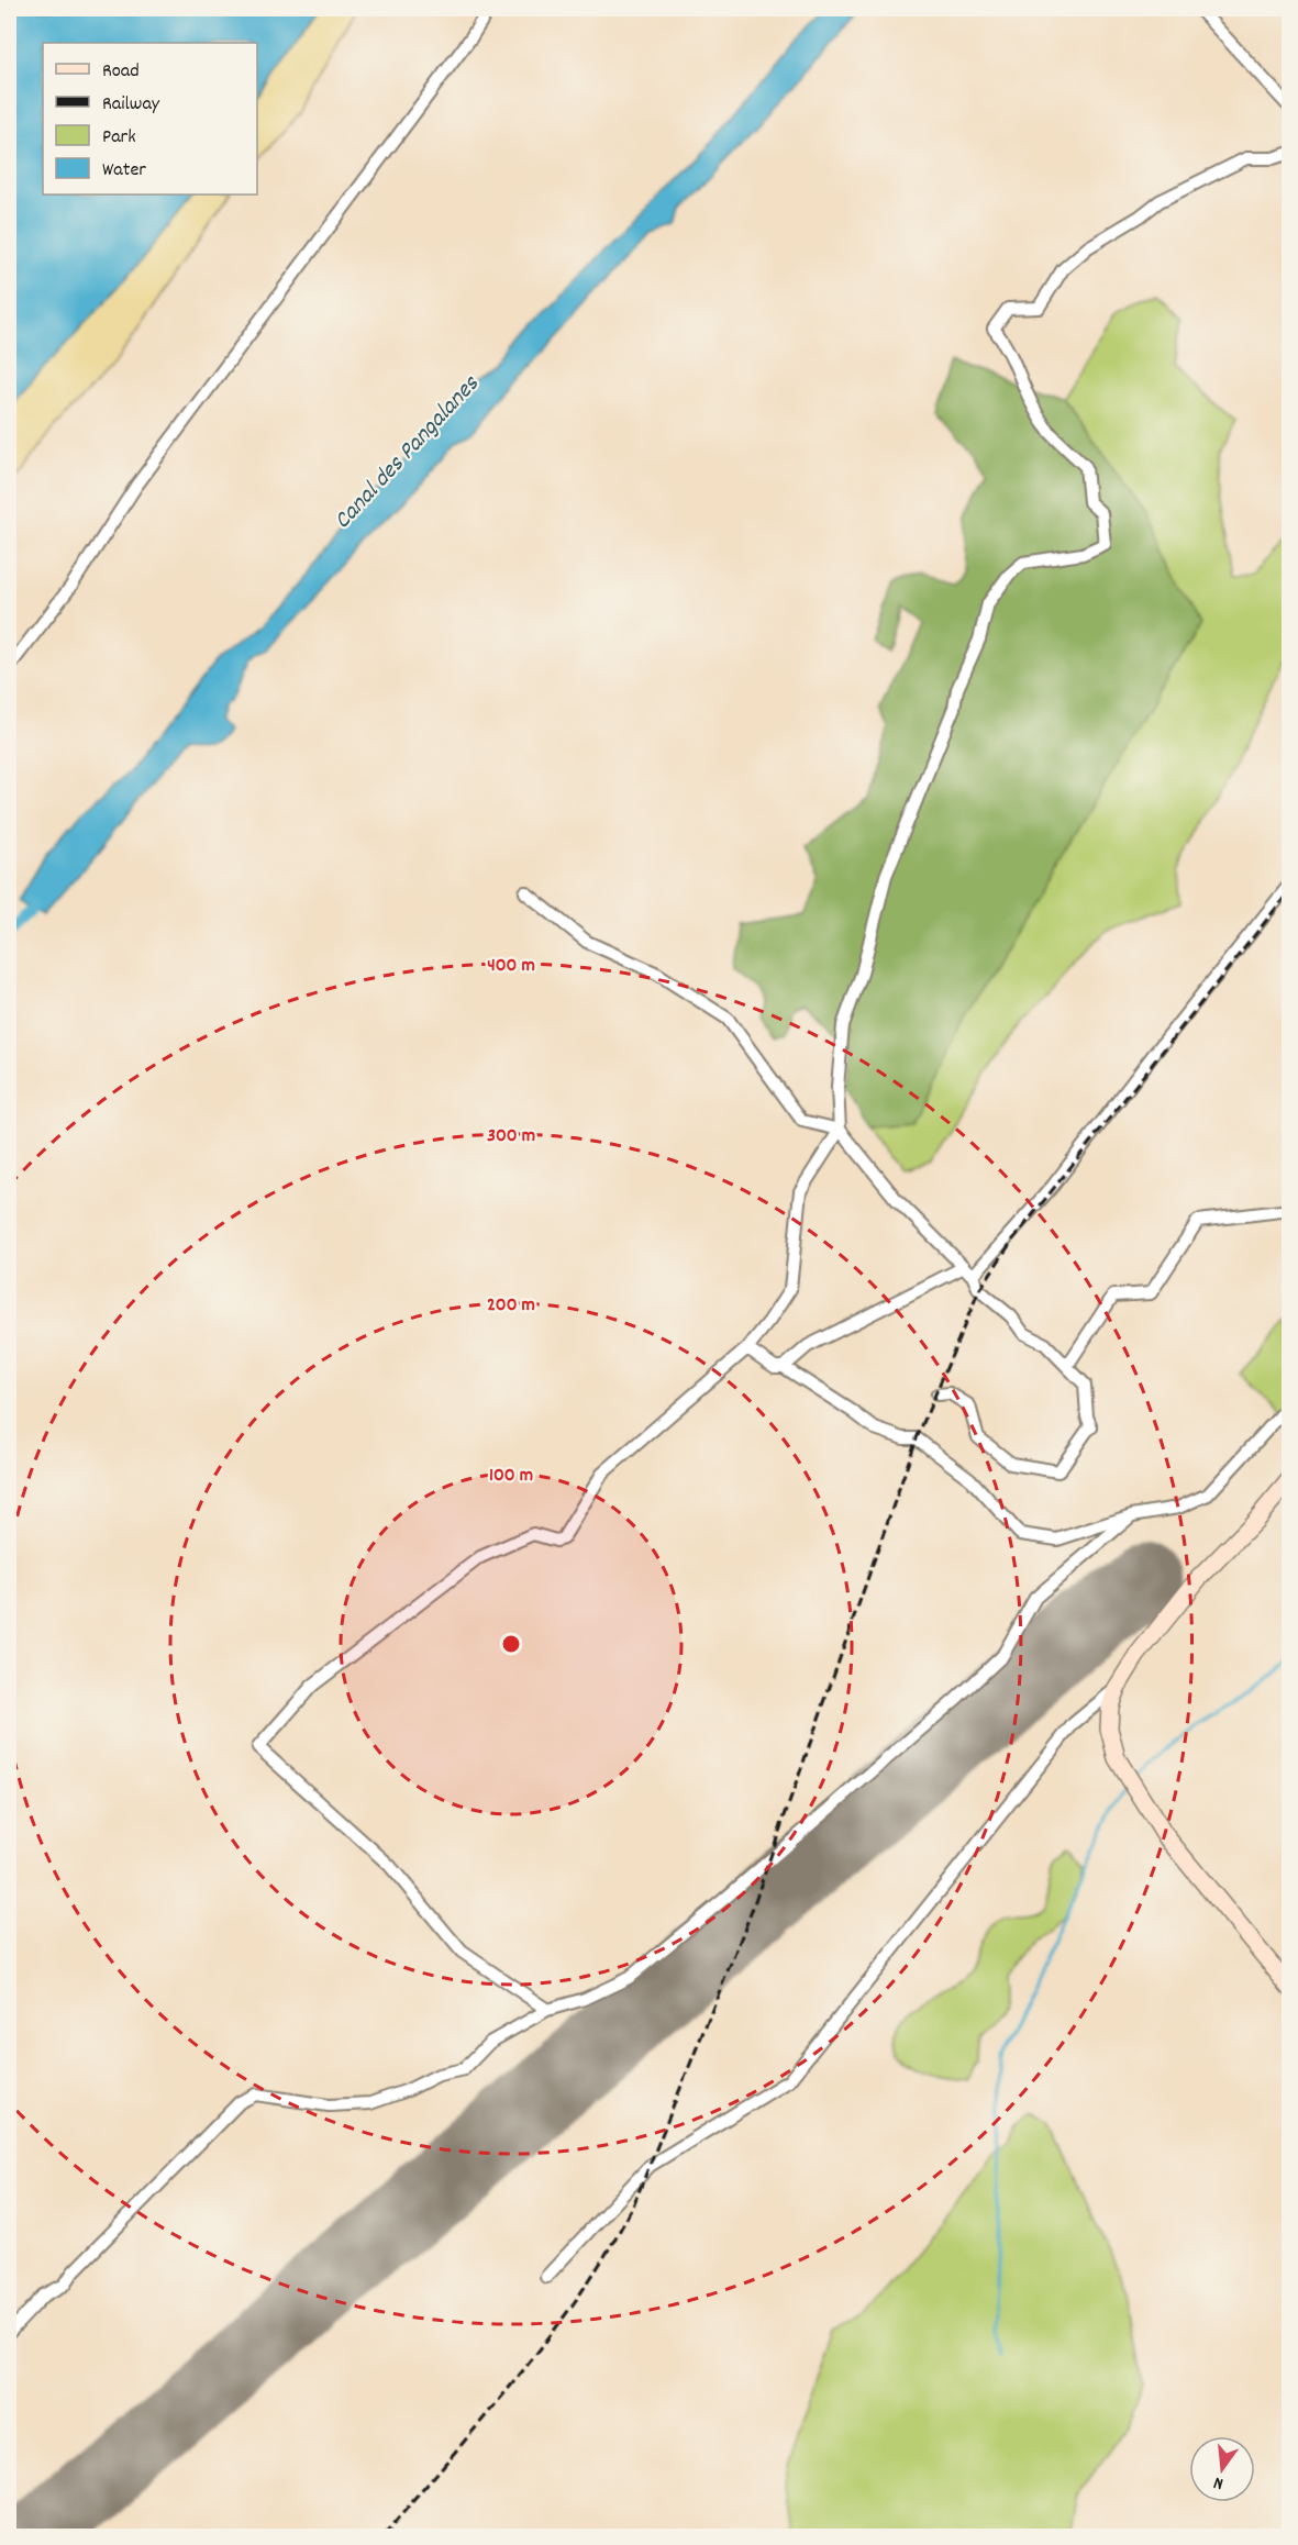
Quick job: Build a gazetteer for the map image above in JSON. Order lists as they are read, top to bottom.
{
  "water": ["Canal des Pangalanes"],
  "legend": [
    "Road",
    "Railway",
    "Park",
    "Water"
  ],
  "north": "bottom",
  "rings": [
    "400 m",
    "300 m",
    "200 m",
    "100 m"
  ]
}
